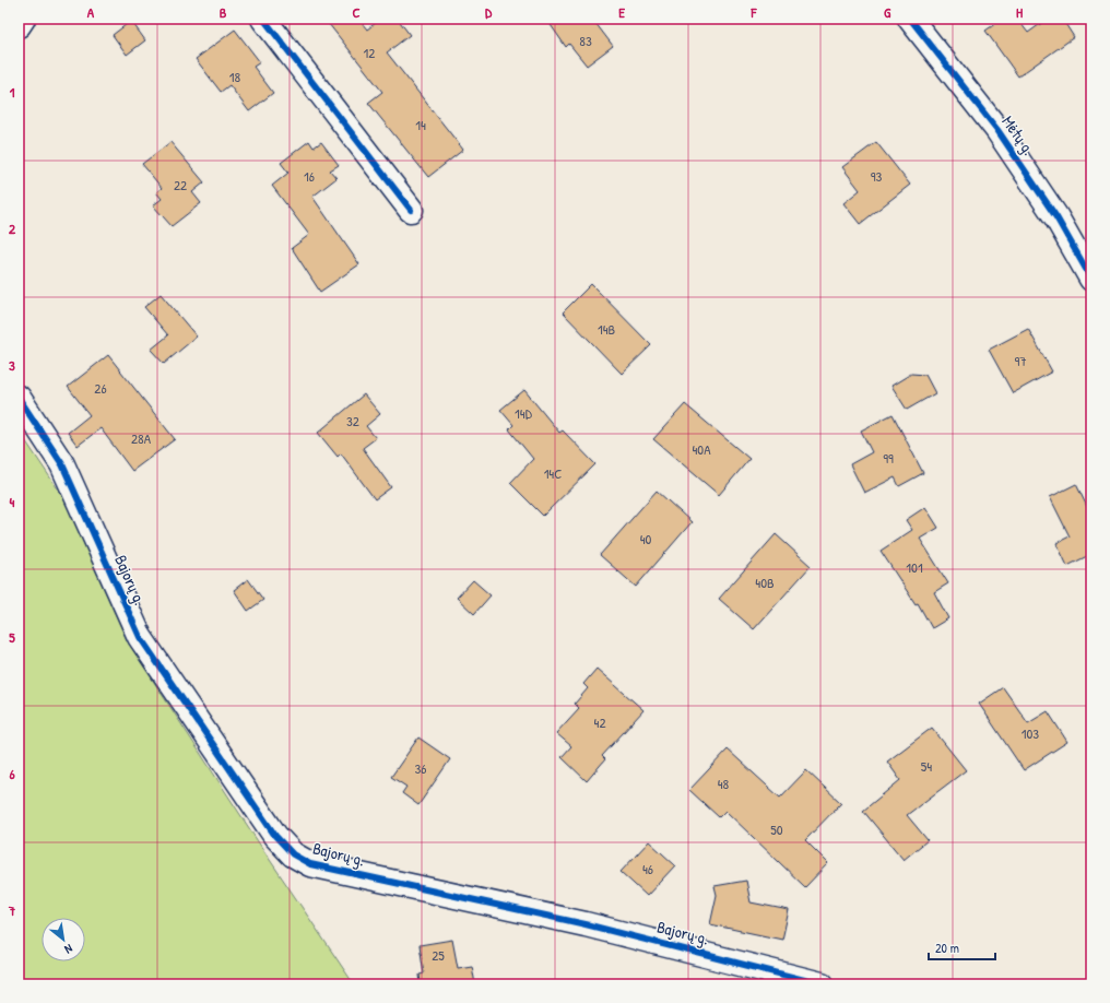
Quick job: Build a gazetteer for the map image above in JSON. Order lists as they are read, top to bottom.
{
  "streets": {
    "street": ["Mėtų g.", "Bajorų g."]
  },
  "house_numbers": [
    "83",
    "12",
    "18",
    "14",
    "16",
    "93",
    "22",
    "14B",
    "97",
    "26",
    "14D",
    "32",
    "28A",
    "40A",
    "99",
    "14C",
    "40",
    "101",
    "40B",
    "42",
    "103",
    "54",
    "36",
    "48",
    "50",
    "46",
    "25"
  ],
  "scale_bar": "20 m",
  "north": "bottom right",
  "grid": {
    "columns": [
      "A",
      "B",
      "C",
      "D",
      "E",
      "F",
      "G",
      "H"
    ],
    "rows": [
      "1",
      "2",
      "3",
      "4",
      "5",
      "6",
      "7"
    ]
  }
}
